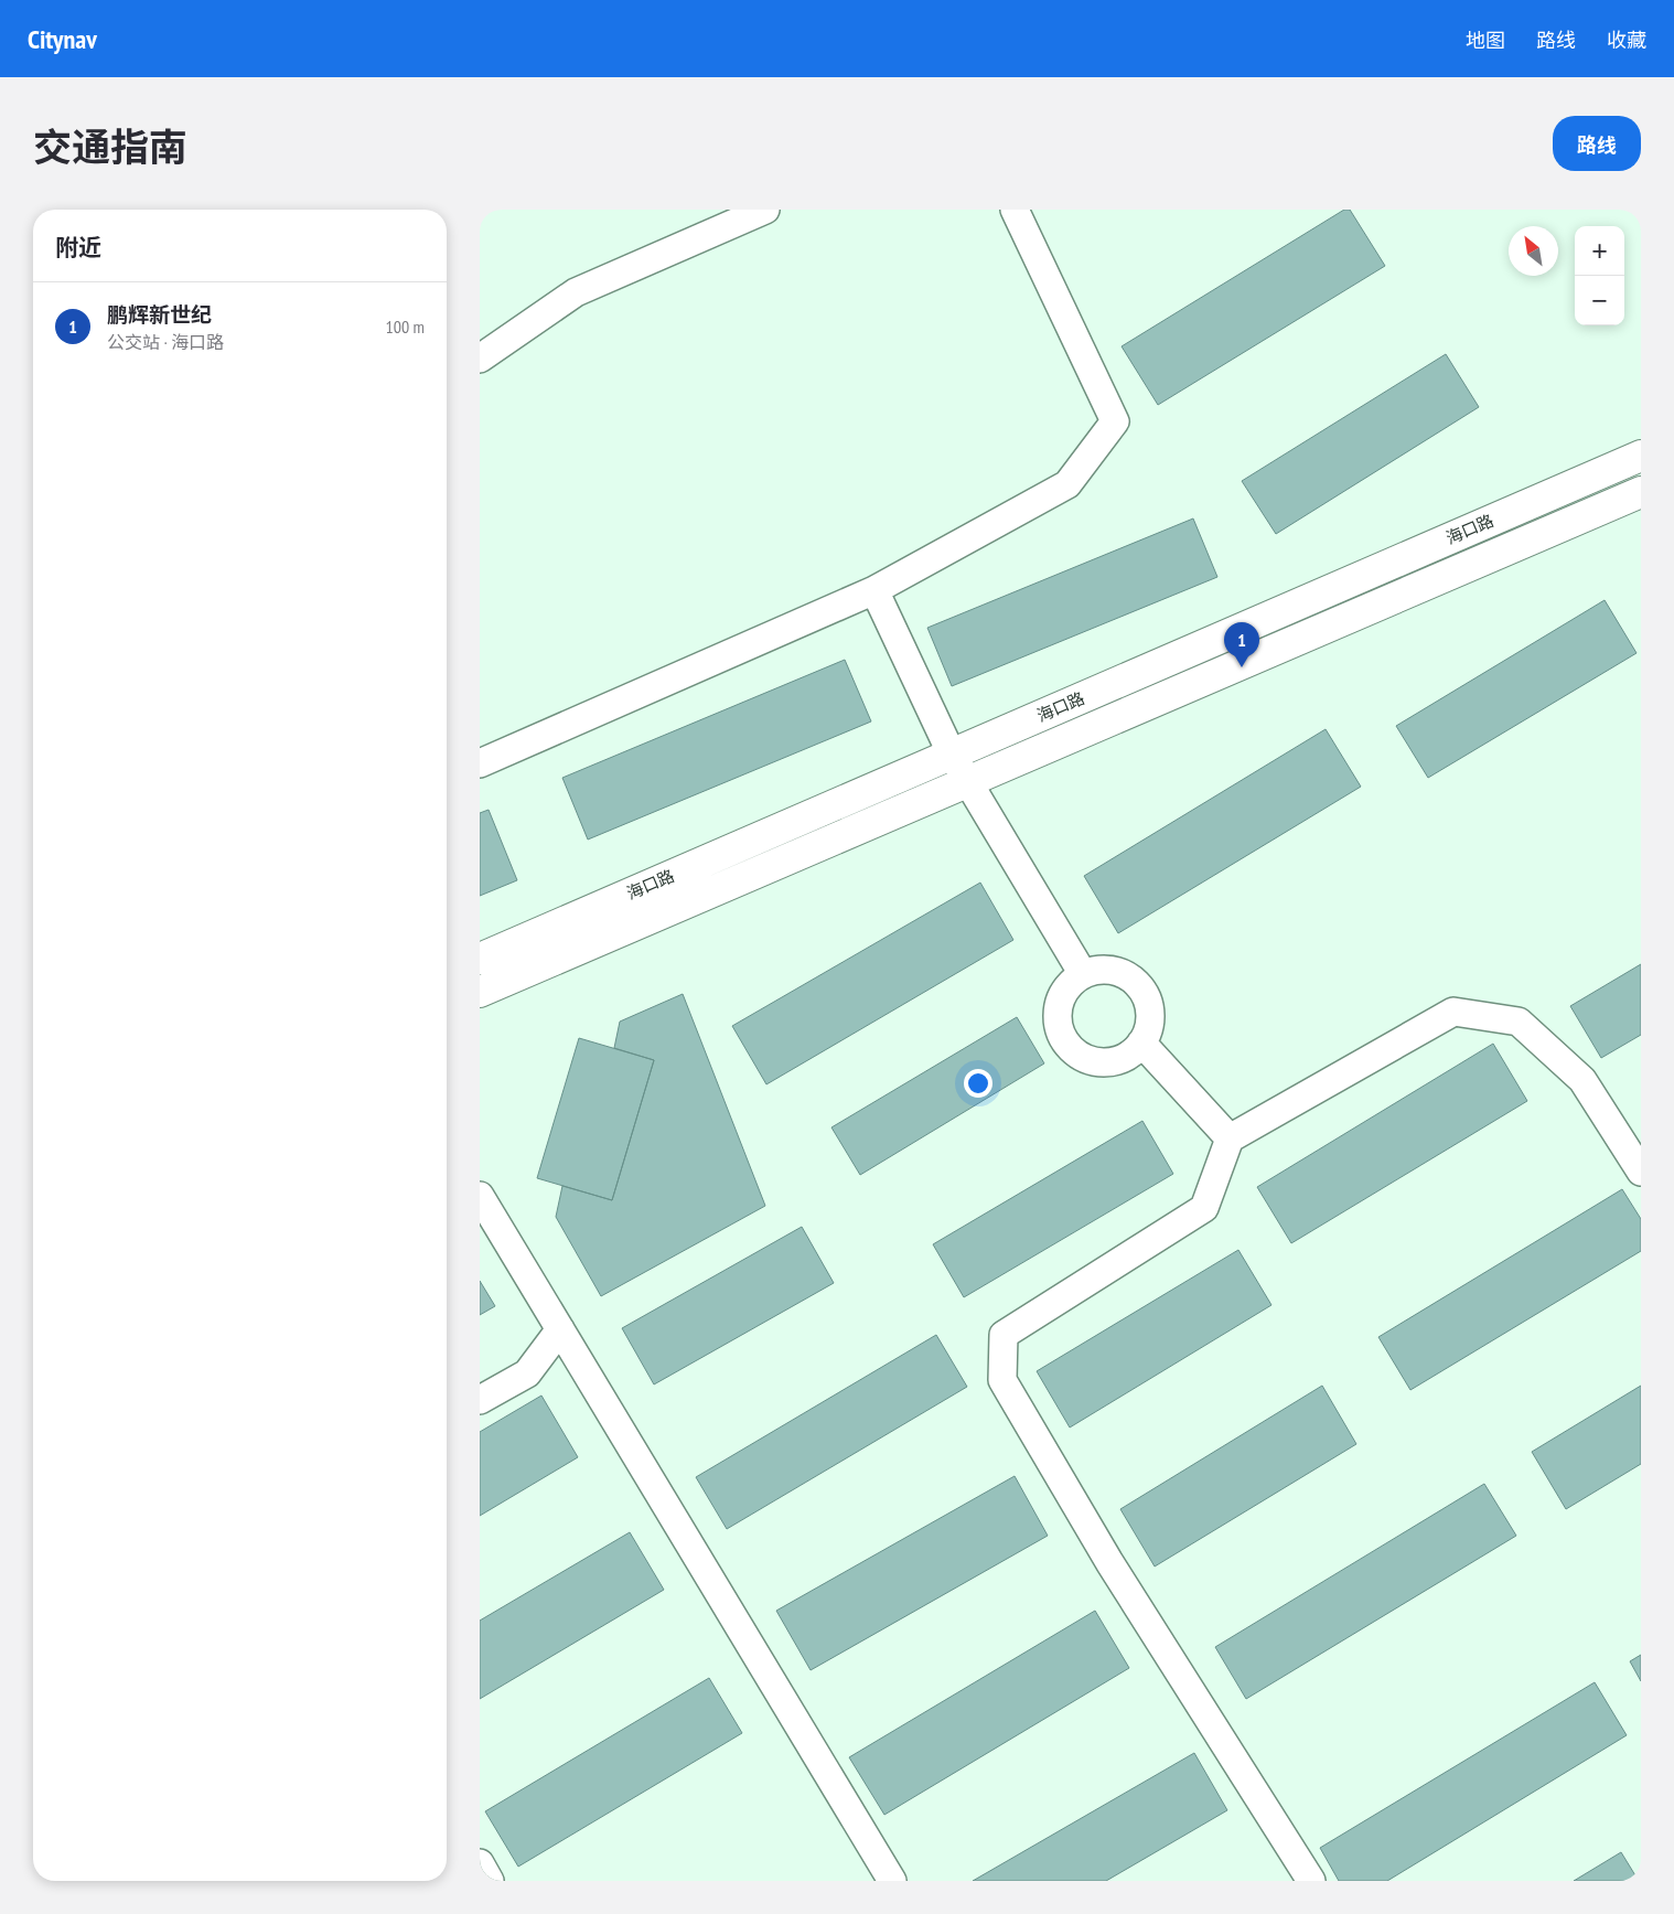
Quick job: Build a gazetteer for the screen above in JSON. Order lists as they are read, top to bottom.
{
  "streets": {
    "main road": ["海口路"]
  },
  "north": "top left",
  "page": {
    "header": "Citynav",
    "nav": ["地图", "路线", "收藏"],
    "title": "交通指南",
    "buttons": "路线",
    "heading": "附近",
    "map_buttons": ["+", "−"],
    "list": [
      {
        "mark": "1",
        "name": "鹏辉新世纪",
        "note": "公交站 · 海口路",
        "value": "100 m"
      }
    ],
    "pins": "1"
  }
}
